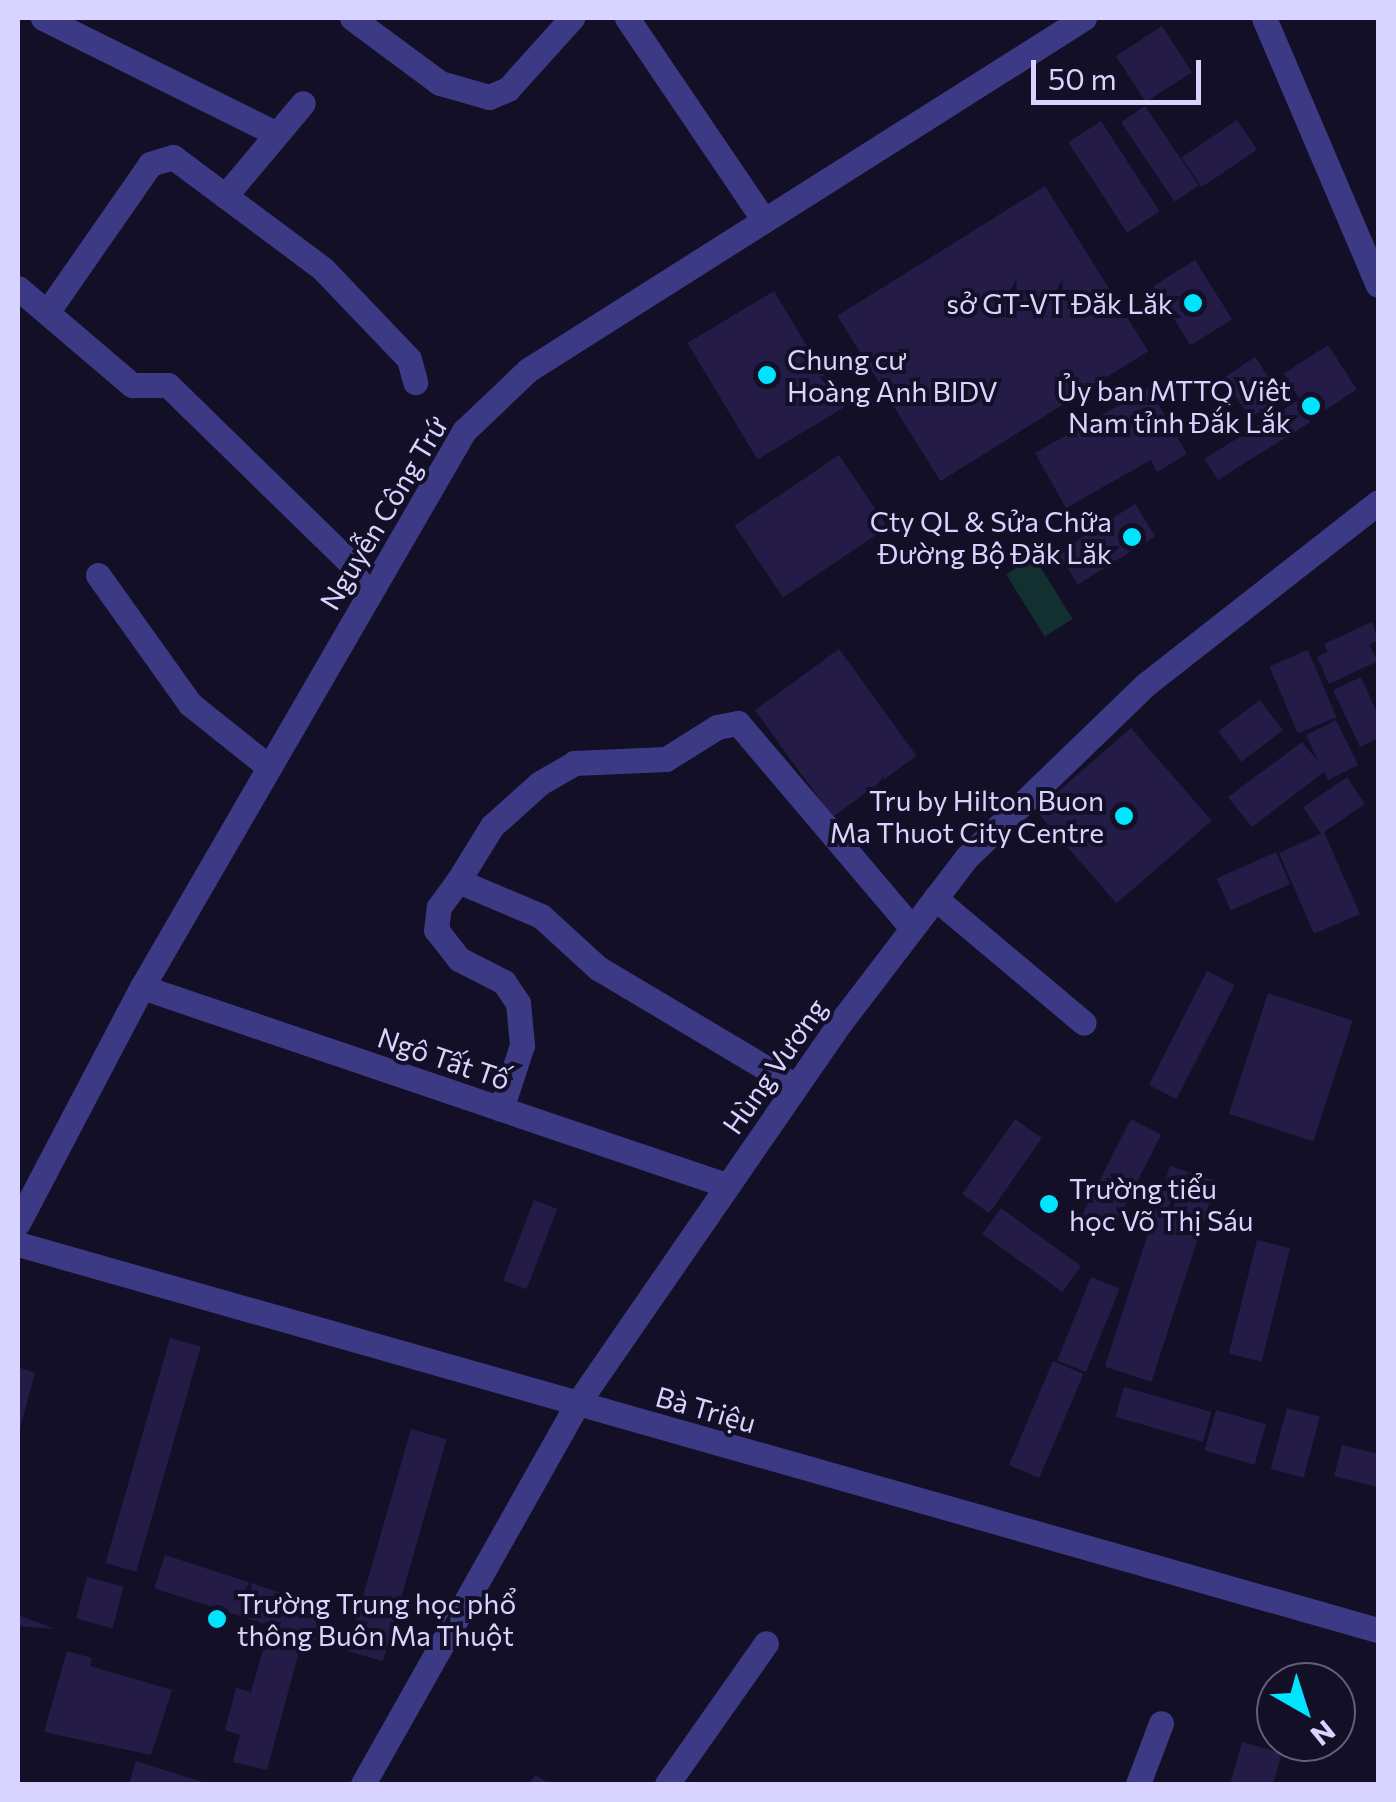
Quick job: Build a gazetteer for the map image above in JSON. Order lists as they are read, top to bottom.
{
  "streets": {
    "street": [
      "Nguyễn Công Trứ",
      "Ngô Tất Tố",
      "Hùng Vương",
      "Bà Triệu"
    ]
  },
  "crossings": [
    ["Nguyễn Công Trứ", "Ngô Tất Tố"],
    ["Ngô Tất Tố", "Hùng Vương"],
    ["Hùng Vương", "Bà Triệu"]
  ],
  "places": [
    "sở GT-VT Đăk Lăk",
    "Chung cư Hoàng Anh BIDV",
    "Ủy ban MTTQ Việt Nam tỉnh Đắk Lắk",
    "Cty QL & Sửa Chữa Đường Bộ Đăk Lăk",
    "Tru by Hilton Buon Ma Thuot City Centre",
    "Trường tiểu học Võ Thị Sáu",
    "Trường Trung học phổ thông Buôn Ma Thuột"
  ],
  "scale_bar": "50 m",
  "north": "bottom right"
}
